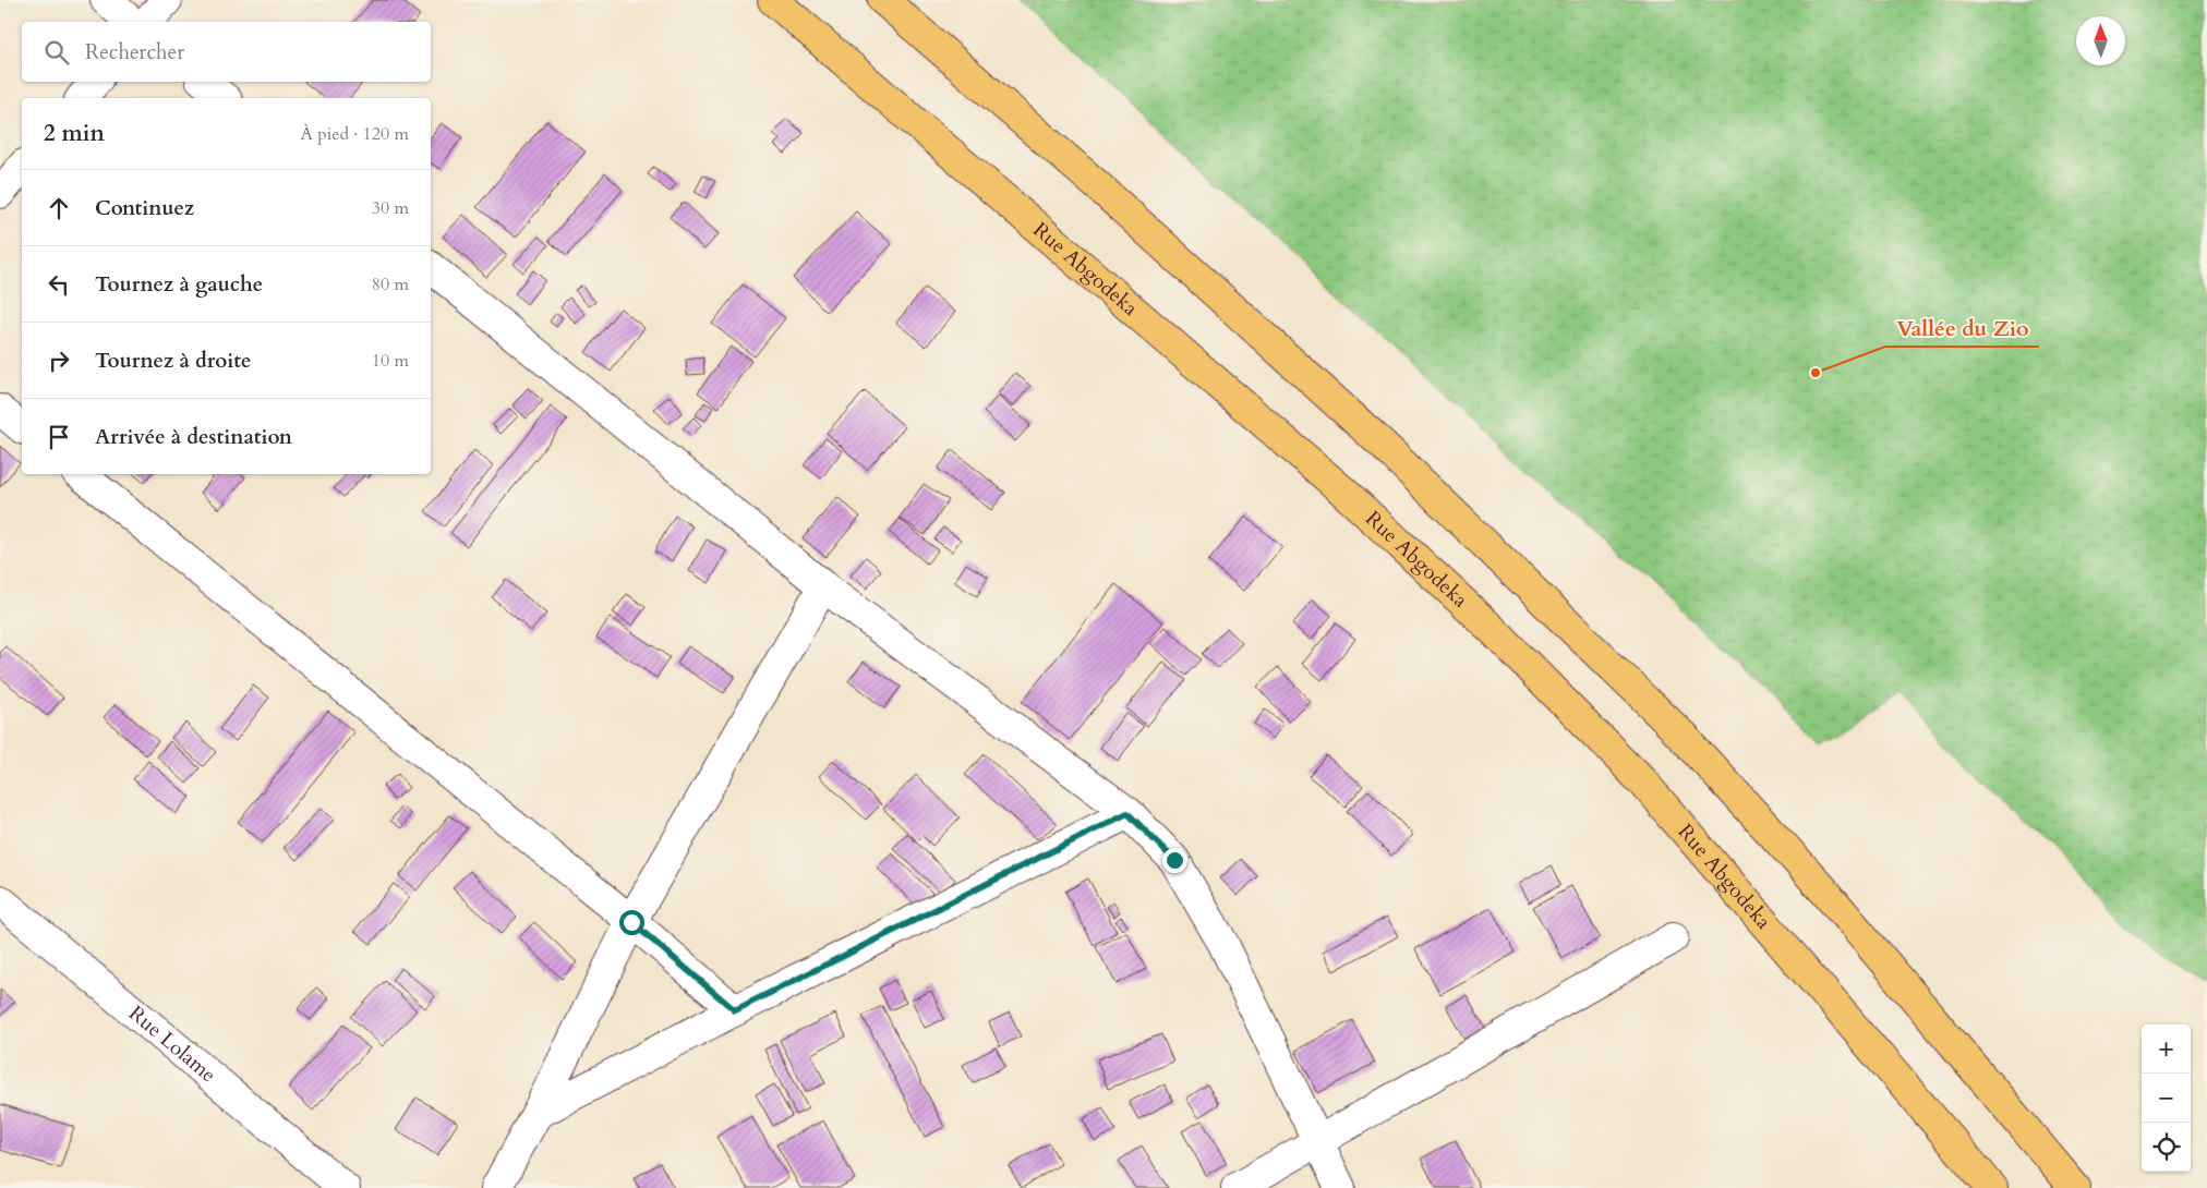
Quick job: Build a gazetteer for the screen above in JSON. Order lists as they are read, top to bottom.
{
  "streets": {
    "main road": ["Rue Abgodeka"],
    "street": ["Rue Lolame"]
  },
  "places": ["Vallée du Zio"],
  "north": "top",
  "page": {
    "search": "Rechercher",
    "heading": ["2 min", "À pied · 120 m"],
    "list": [
      ["Continuez", "30 m"],
      ["Tournez à gauche", "80 m"],
      ["Tournez à droite", "10 m"],
      "Arrivée à destination"
    ],
    "map_buttons": ["+", "−"]
  }
}
